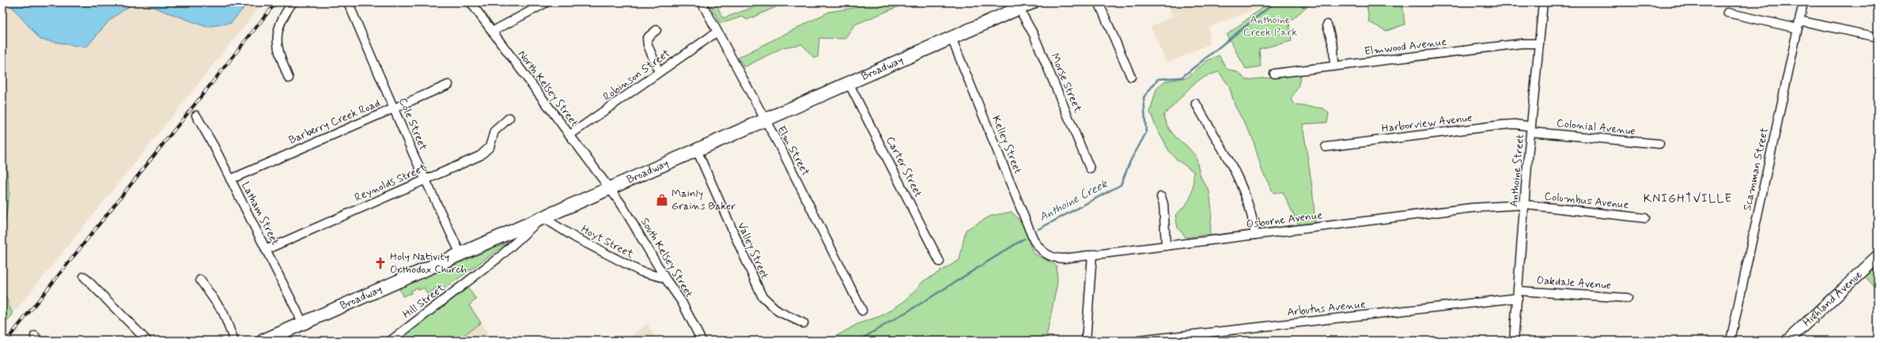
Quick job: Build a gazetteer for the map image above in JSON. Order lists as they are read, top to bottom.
{
  "streets": {
    "main road": ["Broadway"],
    "street": [
      "Elmwood Avenue",
      "Robinson Street",
      "Morse Street",
      "North Kelsey Street",
      "Barberry Creek Road",
      "Harborview Avenue",
      "Cole Street",
      "Colonial Avenue",
      "Kelley Street",
      "Elm Street",
      "Carter Street",
      "Scamman Street",
      "Anthoine Street",
      "Reynolds Street",
      "Columbus Avenue",
      "Latham Street",
      "Osborne Avenue",
      "Hoyt Street",
      "Valley Street",
      "South Kelsey Street",
      "Oakdale Avenue",
      "Highland Avenue",
      "Hill Street",
      "Arbutus Avenue"
    ]
  },
  "crossings": [
    ["Elmwood Avenue", "Anthoine Street"],
    ["Broadway", "Morse Street"],
    ["Broadway", "North Kelsey Street"],
    ["Broadway", "Cole Street"],
    ["Broadway", "Kelley Street"],
    ["Broadway", "Elm Street"],
    ["Broadway", "Carter Street"],
    ["Broadway", "Latham Street"],
    ["Broadway", "Hoyt Street"],
    ["Broadway", "Valley Street"],
    ["Broadway", "South Kelsey Street"],
    ["Broadway", "Hill Street"],
    ["Robinson Street", "North Kelsey Street"],
    ["Robinson Street", "Elm Street"],
    ["North Kelsey Street", "South Kelsey Street"],
    ["Barberry Creek Road", "Cole Street"],
    ["Barberry Creek Road", "Latham Street"],
    ["Harborview Avenue", "Colonial Avenue"],
    ["Harborview Avenue", "Anthoine Street"],
    ["Cole Street", "Reynolds Street"],
    ["Colonial Avenue", "Anthoine Street"],
    ["Kelley Street", "Osborne Avenue"],
    ["Anthoine Street", "Columbus Avenue"],
    ["Anthoine Street", "Osborne Avenue"],
    ["Anthoine Street", "Oakdale Avenue"],
    ["Anthoine Street", "Arbutus Avenue"],
    ["Reynolds Street", "Latham Street"],
    ["Columbus Avenue", "Osborne Avenue"],
    ["Hoyt Street", "South Kelsey Street"],
    ["Hoyt Street", "Hill Street"],
    ["Oakdale Avenue", "Arbutus Avenue"]
  ],
  "districts": ["KNIGHTVILLE"],
  "water": ["Anthoine Creek"],
  "parks": ["Anthoine Creek Park"],
  "places": {
    "shop": ["Mainly Grains Baker"],
    "church": ["Holy Nativity Orthodox Church"]
  }
}
